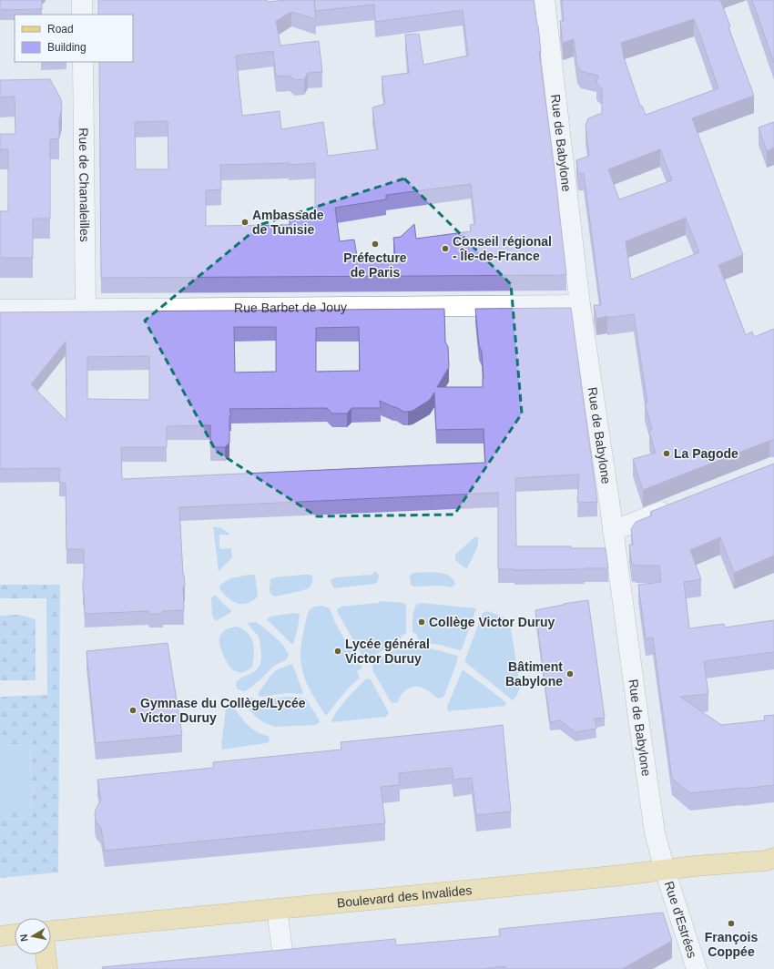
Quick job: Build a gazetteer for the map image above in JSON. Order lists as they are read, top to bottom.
{
  "streets": {
    "main road": ["Boulevard des Invalides"],
    "street": [
      "Rue de Babylone",
      "Rue de Chanaleilles",
      "Rue Barbet de Jouy",
      "Rue d'Estrées"
    ]
  },
  "crossings": [
    ["Rue de Babylone", "Rue Barbet de Jouy"],
    ["Rue de Babylone", "Boulevard des Invalides"],
    ["Rue de Babylone", "Rue d'Estrées"],
    ["Rue de Chanaleilles", "Rue Barbet de Jouy"],
    ["Boulevard des Invalides", "Rue d'Estrées"]
  ],
  "places": [
    "Ambassade de Tunisie",
    "Préfecture de Paris",
    "Conseil régional - Île-de-France",
    "La Pagode",
    "Collège Victor Duruy",
    "Lycée général Victor Duruy",
    "Bâtiment Babylone",
    "Gymnase du Collège/Lycée Victor Duruy",
    "François Coppée"
  ],
  "legend": ["Road", "Building"],
  "north": "left"
}
